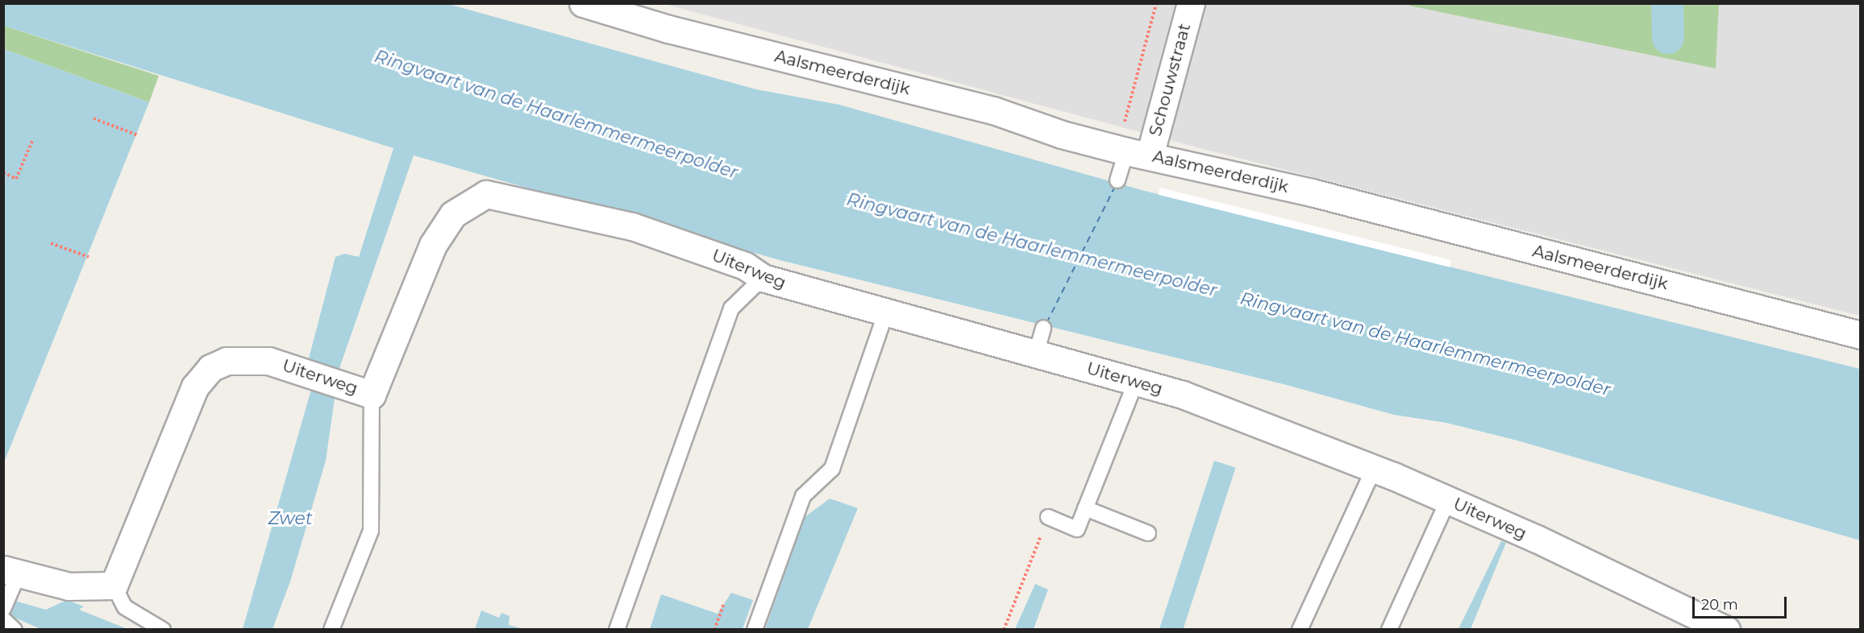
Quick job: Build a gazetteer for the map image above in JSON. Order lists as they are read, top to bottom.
{
  "streets": {
    "street": ["Aalsmeerderdijk", "Schouwstraat", "Uiterweg"]
  },
  "crossings": [
    ["Aalsmeerderdijk", "Schouwstraat"]
  ],
  "water": ["Ringvaart van de Haarlemmermeerpolder", "Zwet"],
  "scale_bar": "20 m"
}
